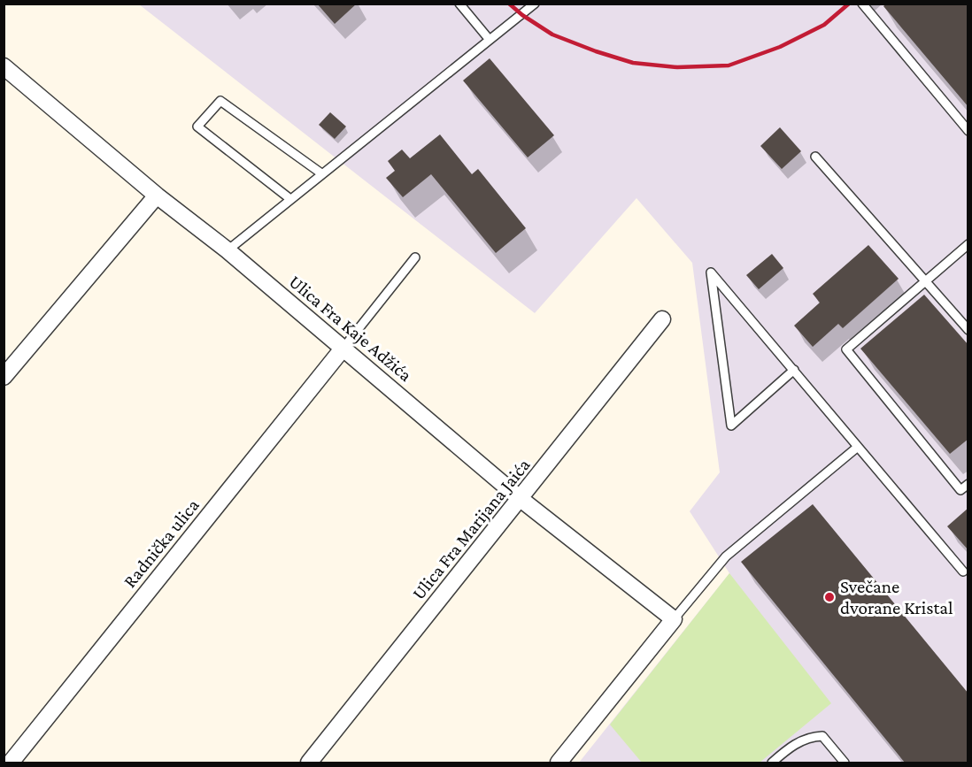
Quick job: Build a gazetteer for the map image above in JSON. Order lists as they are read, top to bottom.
{
  "streets": {
    "street": ["Ulica Fra Kaje Adžića", "Ulica Fra Marijana Jaića", "Radnička ulica"]
  },
  "crossings": [
    ["Ulica Fra Kaje Adžića", "Ulica Fra Marijana Jaića"],
    ["Ulica Fra Kaje Adžića", "Radnička ulica"]
  ],
  "places": ["Svečane dvorane Kristal"]
}
